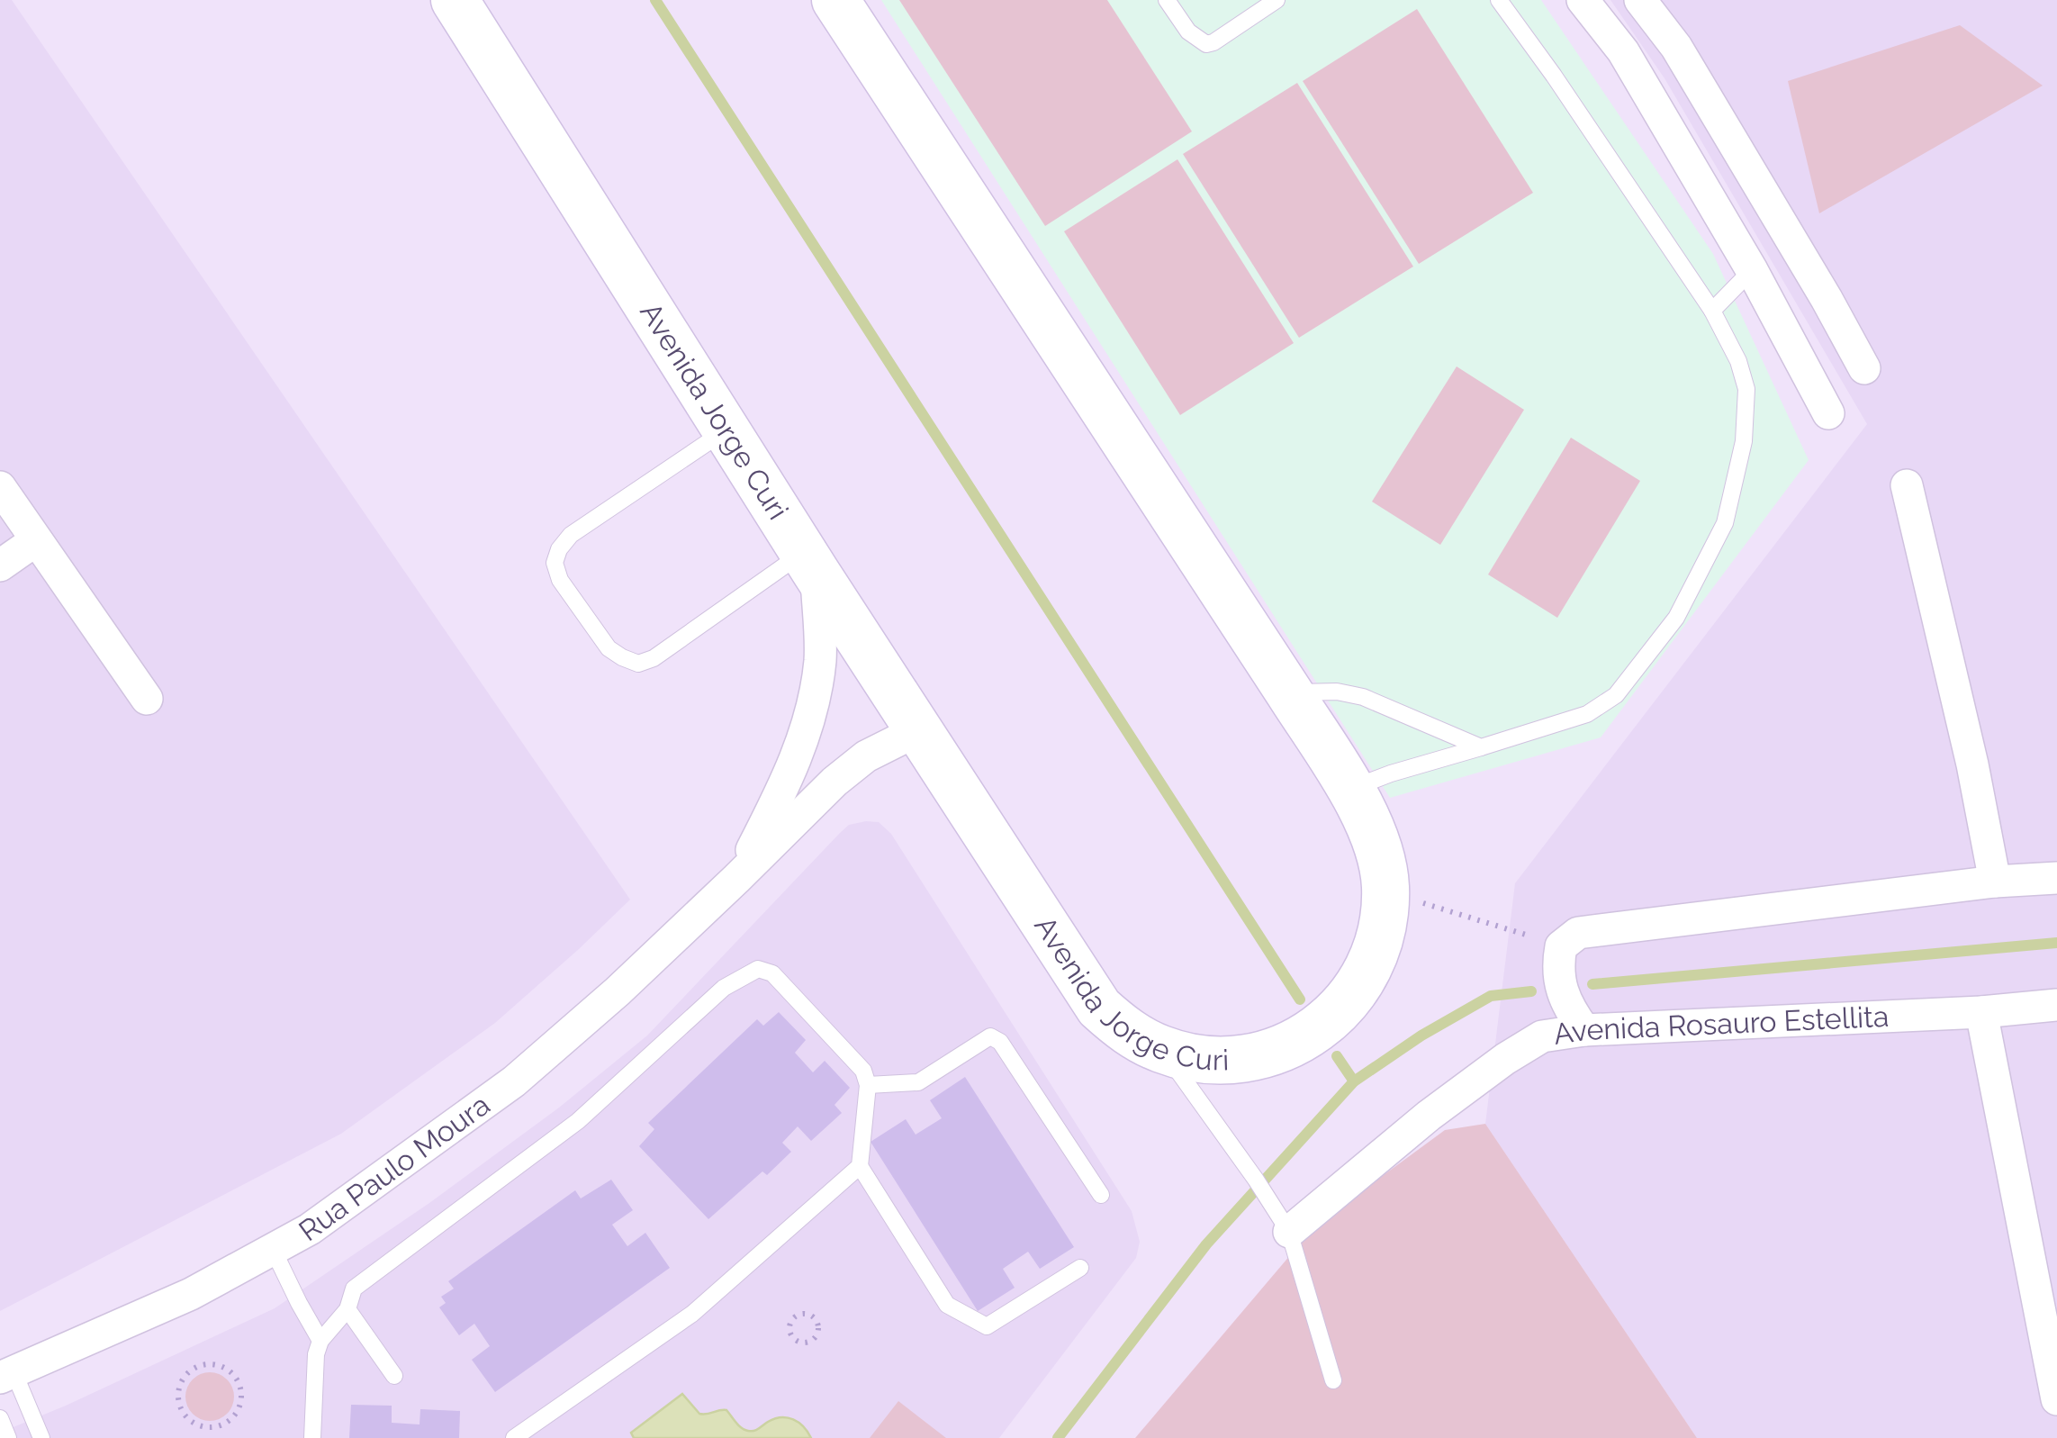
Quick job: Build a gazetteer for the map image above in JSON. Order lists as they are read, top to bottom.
{
  "streets": {
    "street": ["Avenida Jorge Curi", "Avenida Rosauro Estellita", "Rua Paulo Moura"]
  },
  "crossings": [
    ["Avenida Jorge Curi", "Rua Paulo Moura"]
  ]
}
